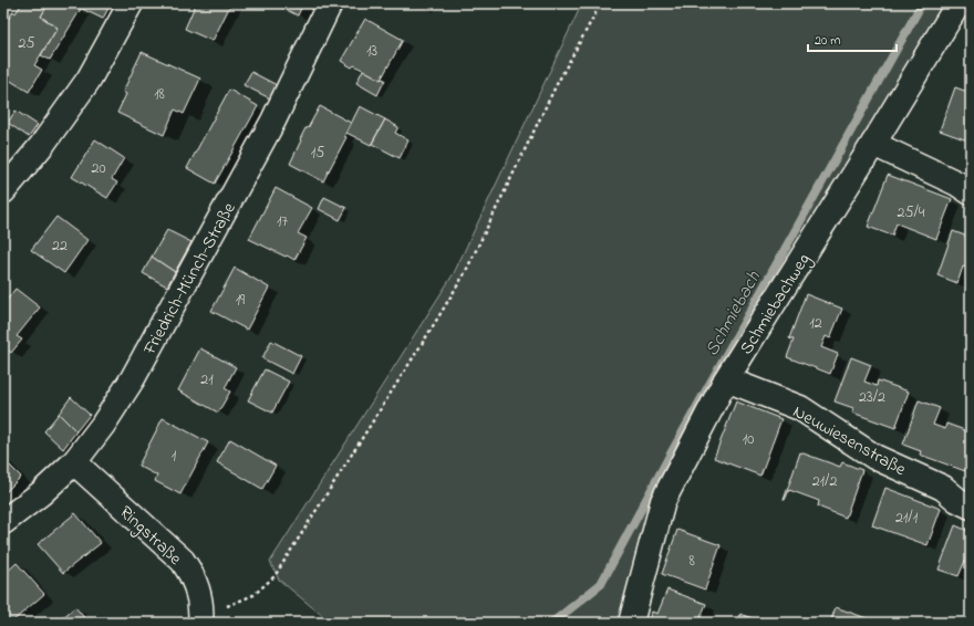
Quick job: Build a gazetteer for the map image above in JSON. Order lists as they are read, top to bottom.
{
  "streets": {
    "street": [
      "Friedrich-Münch-Straße",
      "Schmiebachweg",
      "Neuwiesenstraße",
      "Ringstraße"
    ]
  },
  "crossings": [
    ["Friedrich-Münch-Straße", "Ringstraße"],
    ["Schmiebachweg", "Neuwiesenstraße"]
  ],
  "water": ["Schmiebach"],
  "house_numbers": [
    "25",
    "13",
    "18",
    "15",
    "20",
    "25/4",
    "17",
    "22",
    "19",
    "12",
    "21",
    "23/2",
    "10",
    "1",
    "21/2",
    "21/1",
    "8"
  ],
  "scale_bar": "20 m"
}
